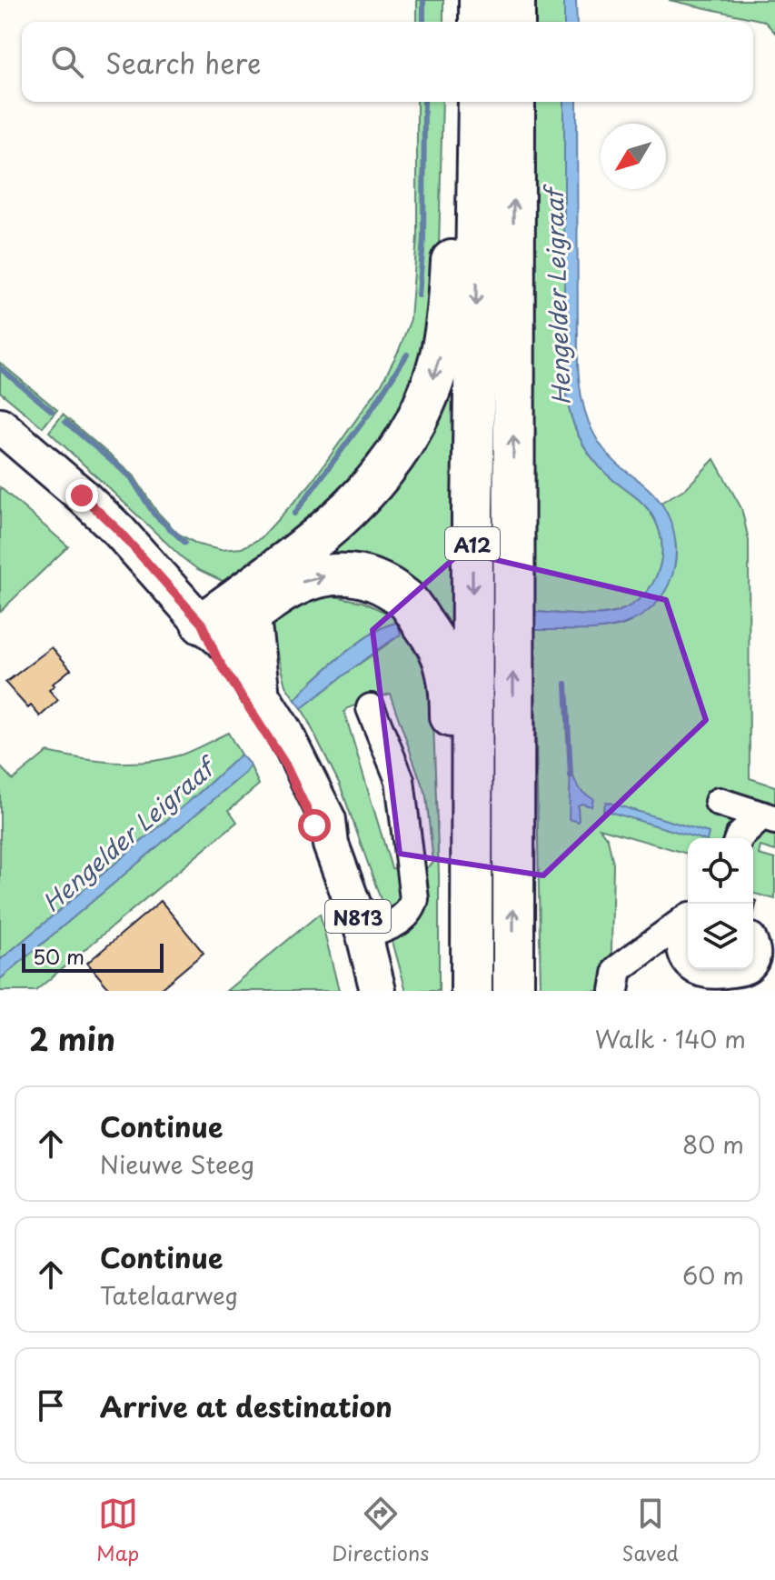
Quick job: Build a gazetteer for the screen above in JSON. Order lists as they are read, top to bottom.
{
  "streets": {
    "highway": ["A12"],
    "main road": ["N813"]
  },
  "water": ["Hengelder Leigraaf"],
  "scale_bar": "50 m",
  "north": "bottom left",
  "page": {
    "search": "Search here",
    "scale": "50 m",
    "heading": ["2 min", "Walk · 140 m"],
    "list": [
      ["Continue", "Nieuwe Steeg", "80 m"],
      ["Continue", "Tatelaarweg", "60 m"],
      "Arrive at destination"
    ],
    "nav": ["Map", "Directions", "Saved"]
  }
}
